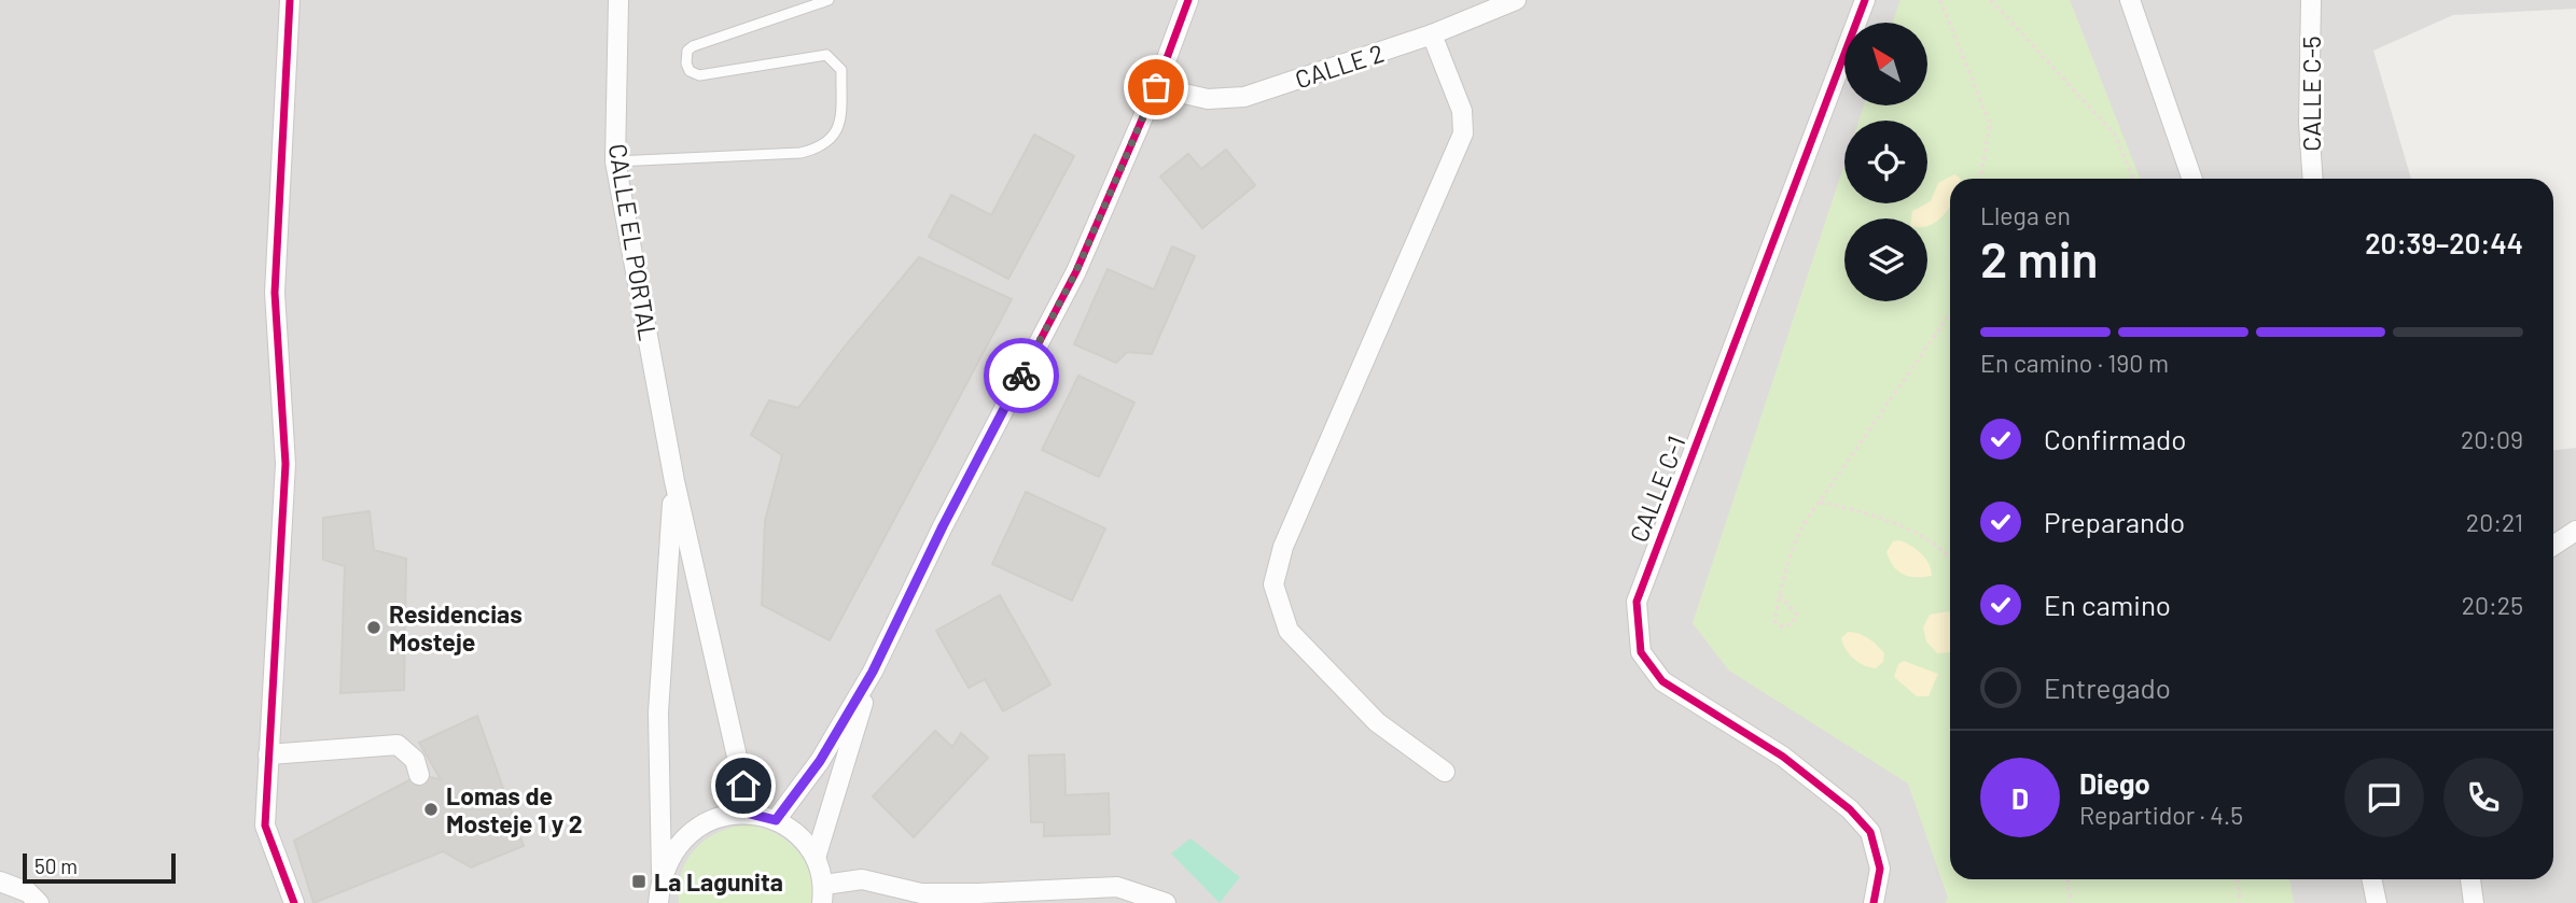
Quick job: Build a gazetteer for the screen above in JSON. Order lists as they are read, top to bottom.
{
  "streets": {
    "street": [
      "CALLE 2",
      "CALLE C-5",
      "CALLE EL PORTAL",
      "CALLE C-1"
    ]
  },
  "places": {
    "other": ["Residencias Mosteje", "Lomas de Mosteje 1 y 2"],
    "transit": ["La Lagunita"]
  },
  "scale_bar": "50 m",
  "north": "top left",
  "page": {
    "heading": ["2 min", "Llega en", "20:39–20:44"],
    "panel": ["Diego", "Repartidor · 4.5"],
    "bar": "En camino · 190 m",
    "list": [
      ["Confirmado", "20:09"],
      ["Preparando", "20:21"],
      ["En camino", "20:25"],
      "Entregado"
    ],
    "round": "D",
    "scale": "50 m"
  }
}
